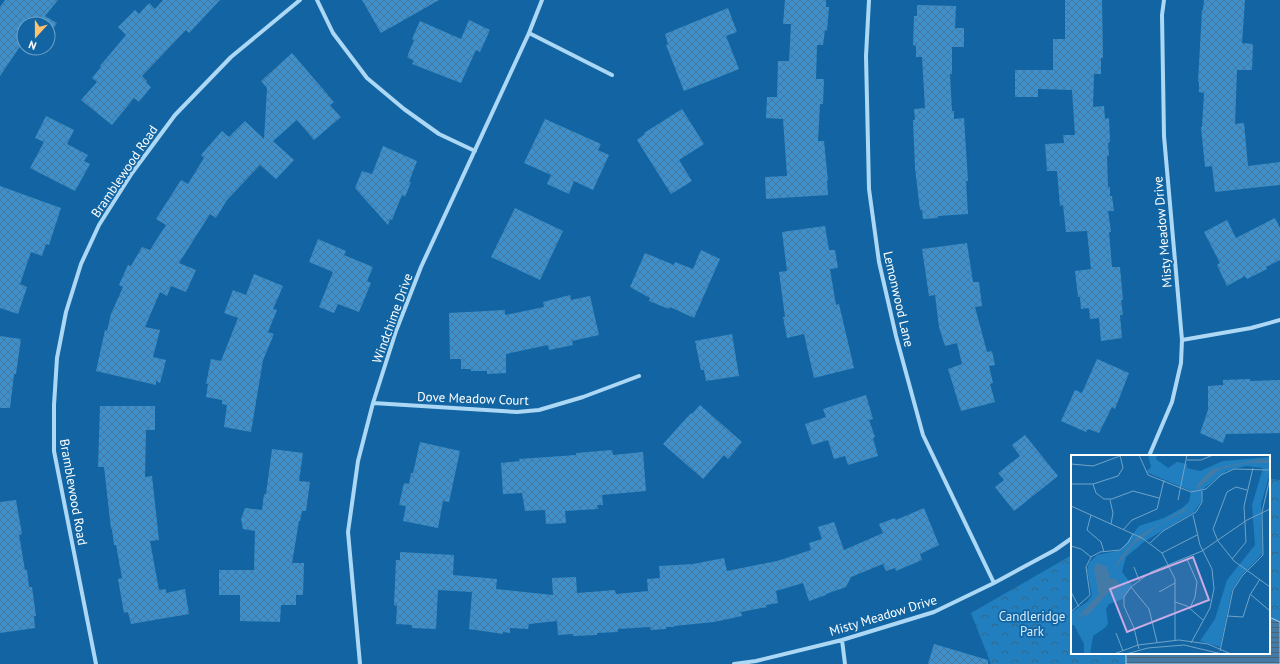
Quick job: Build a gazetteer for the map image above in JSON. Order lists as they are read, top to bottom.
{
  "streets": {
    "street": [
      "Bramblewood Road",
      "Misty Meadow Drive",
      "Lemonwood Lane",
      "Windchime Drive",
      "Dove Meadow Court"
    ]
  },
  "crossings": [
    ["Misty Meadow Drive", "Lemonwood Lane"],
    ["Windchime Drive", "Dove Meadow Court"]
  ],
  "parks": ["Candleridge Park"],
  "north": "bottom"
}
